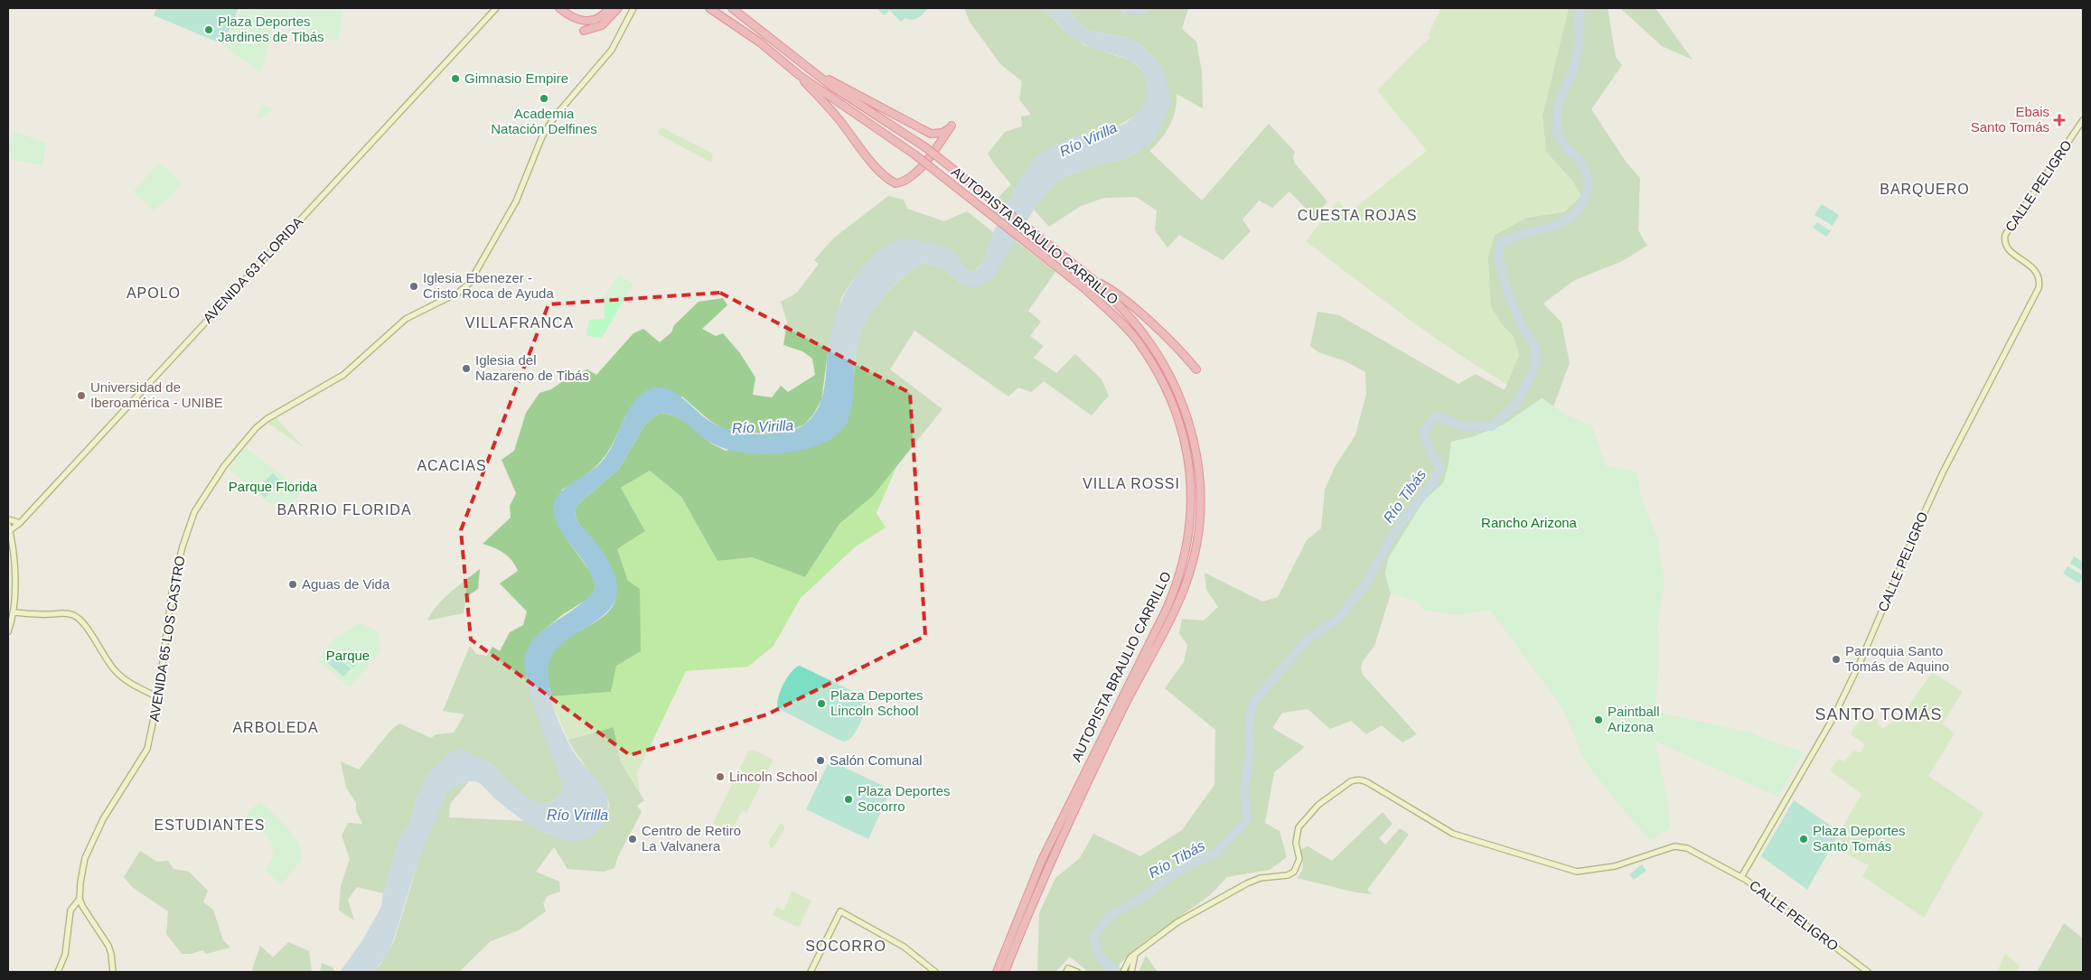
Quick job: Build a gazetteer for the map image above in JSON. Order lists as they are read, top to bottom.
{
  "streets": {
    "highway": ["AUTOPISTA BRAULIO CARRILLO"],
    "main road": ["CALLE PELIGRO", "AVENIDA 63 FLORIDA", "AVENIDA 65 LOS CASTRO"]
  },
  "districts": [
    "BARQUERO",
    "CUESTA ROJAS",
    "APOLO",
    "VILLAFRANCA",
    "ACACIAS",
    "VILLA ROSSI",
    "BARRIO FLORIDA",
    "SANTO TOMÁS",
    "ARBOLEDA",
    "ESTUDIANTES",
    "SOCORRO"
  ],
  "water": ["Río Virilla", "Río Tibás"],
  "parks": ["Parque Florida", "Rancho Arizona", "Parque"],
  "places": {
    "other": [
      "Plaza Deportes Jardines de Tibás",
      "Gimnasio Empire",
      "Academia Natación Delfines",
      "Iglesia Ebenezer - Cristo Roca de Ayuda",
      "Iglesia del Nazareno de Tibás",
      "Universidad de Iberoamérica - UNIBE",
      "Aguas de Vida",
      "Parroquia Santo Tomás de Aquino",
      "Plaza Deportes Lincoln School",
      "Paintball Arizona",
      "Salón Comunal",
      "Lincoln School",
      "Plaza Deportes Socorro",
      "Centro de Retiro La Valvanera",
      "Plaza Deportes Santo Tomás"
    ],
    "health": ["Ebais Santo Tomás"]
  }
}
